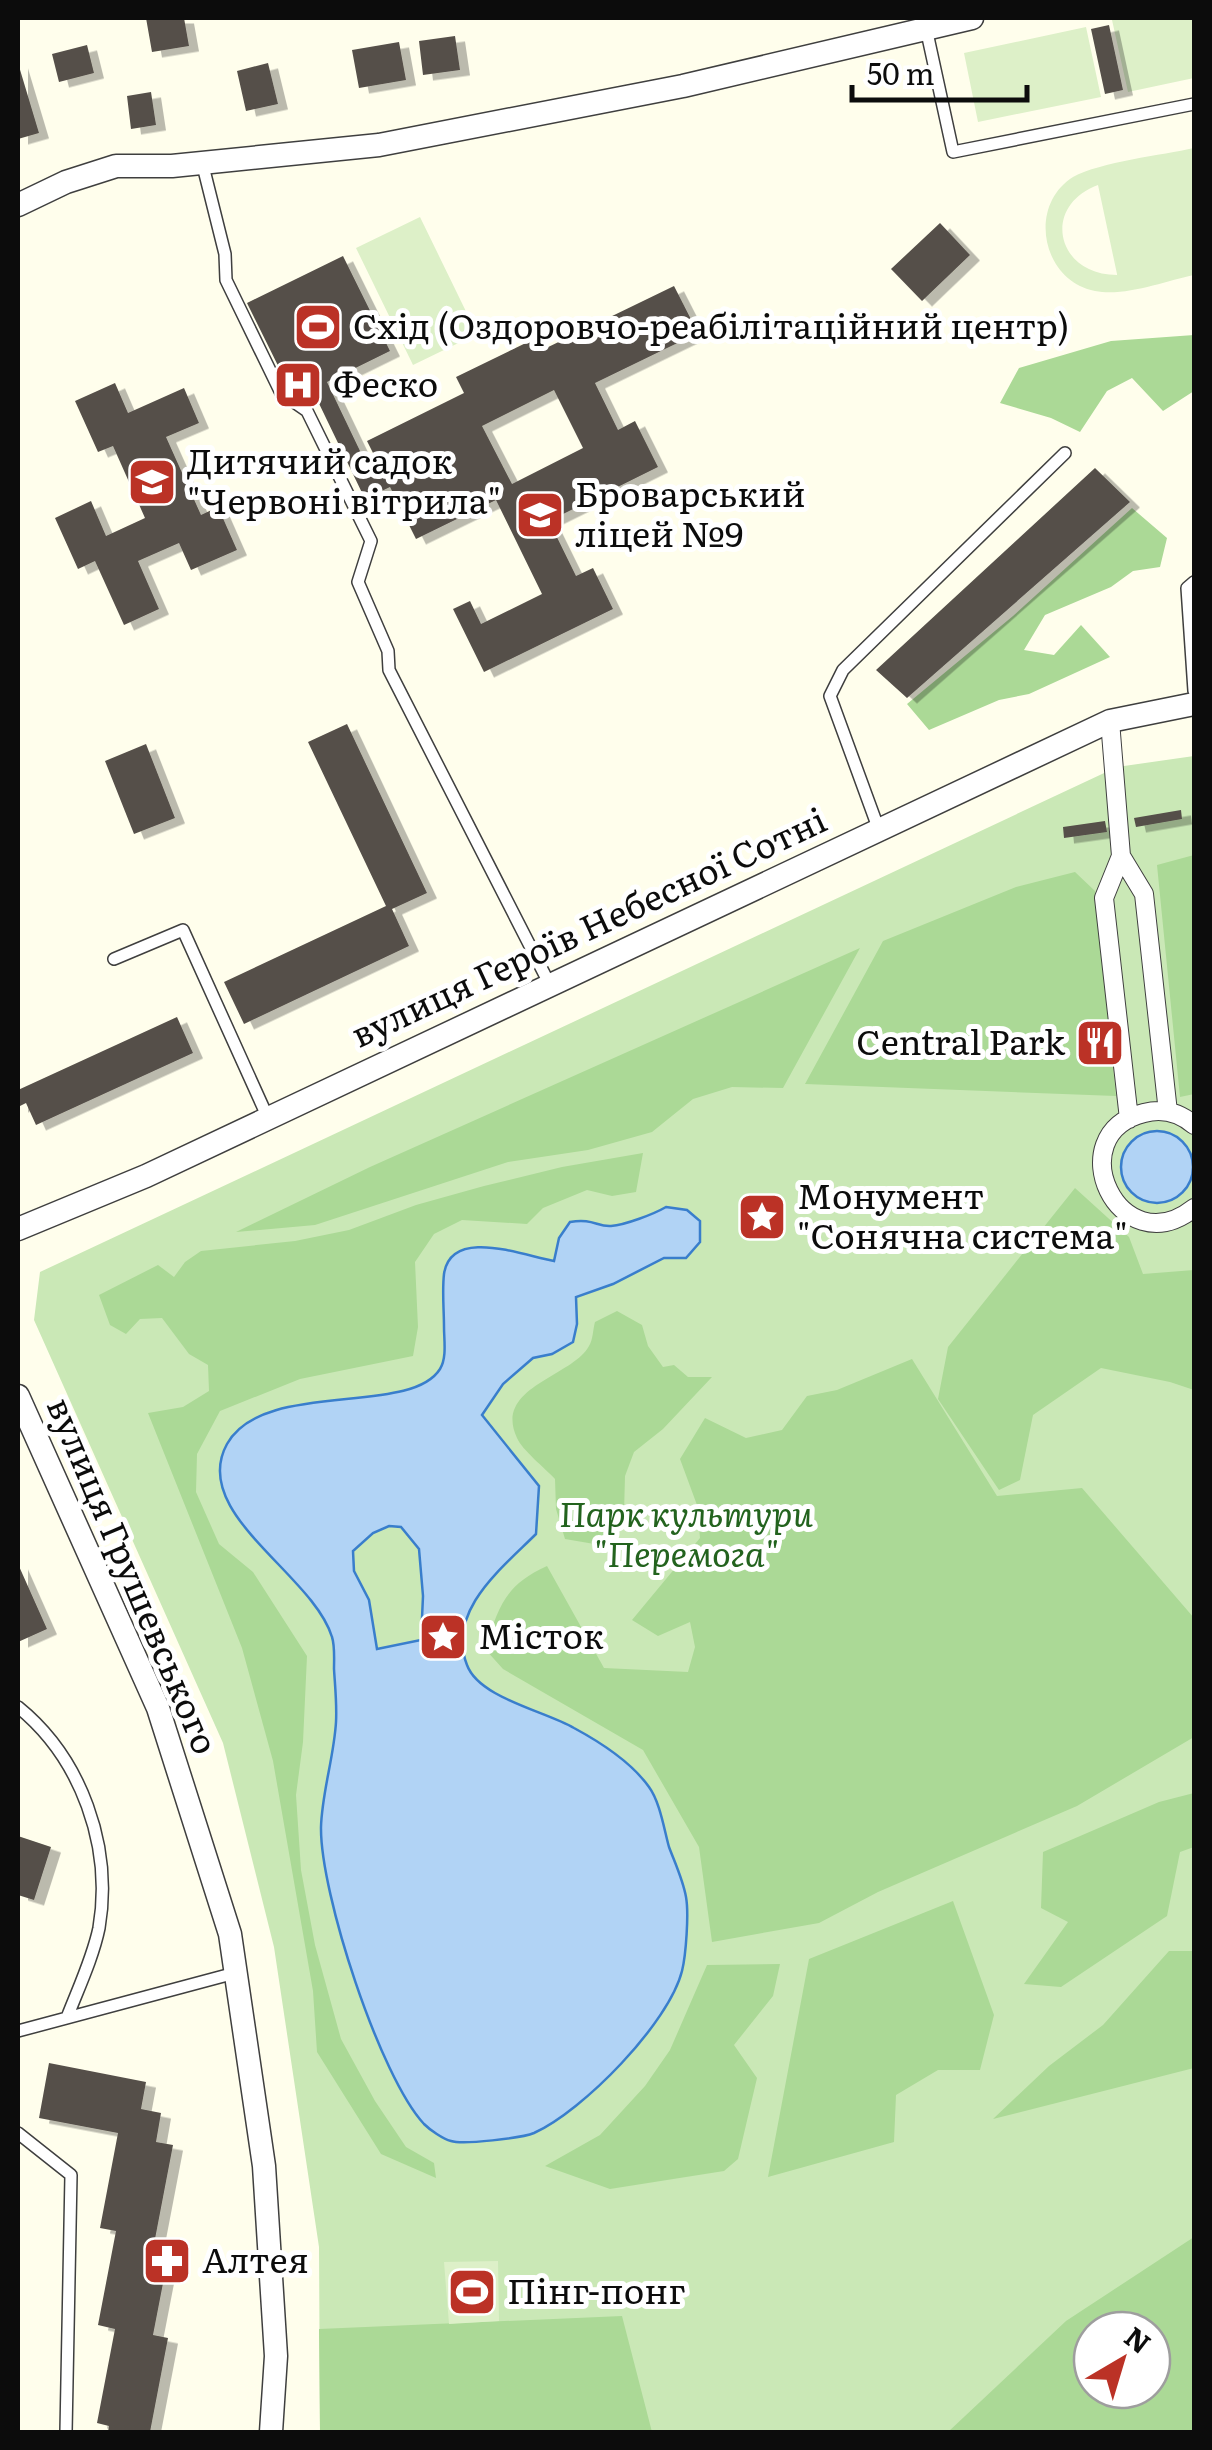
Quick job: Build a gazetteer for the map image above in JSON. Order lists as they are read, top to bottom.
{
  "streets": {
    "street": ["вулиця Героїв Небесної Сотні", "вулиця Грушевського"]
  },
  "parks": ["Парк культури \"Перемога\""],
  "places": {
    "sports": ["Схід (Оздоровчо-реабілітаційний центр)", "Пінг-понг"],
    "hospital": ["Феско"],
    "school or university": ["Дитячий садок \"Червоні вітрила\"", "Броварський ліцей №9"],
    "restaurant": ["Central Park"],
    "place": ["Монумент \"Сонячна система\"", "Місток"],
    "pharmacy": ["Алтея"]
  },
  "scale_bar": "50 m",
  "north": "top right"
}
